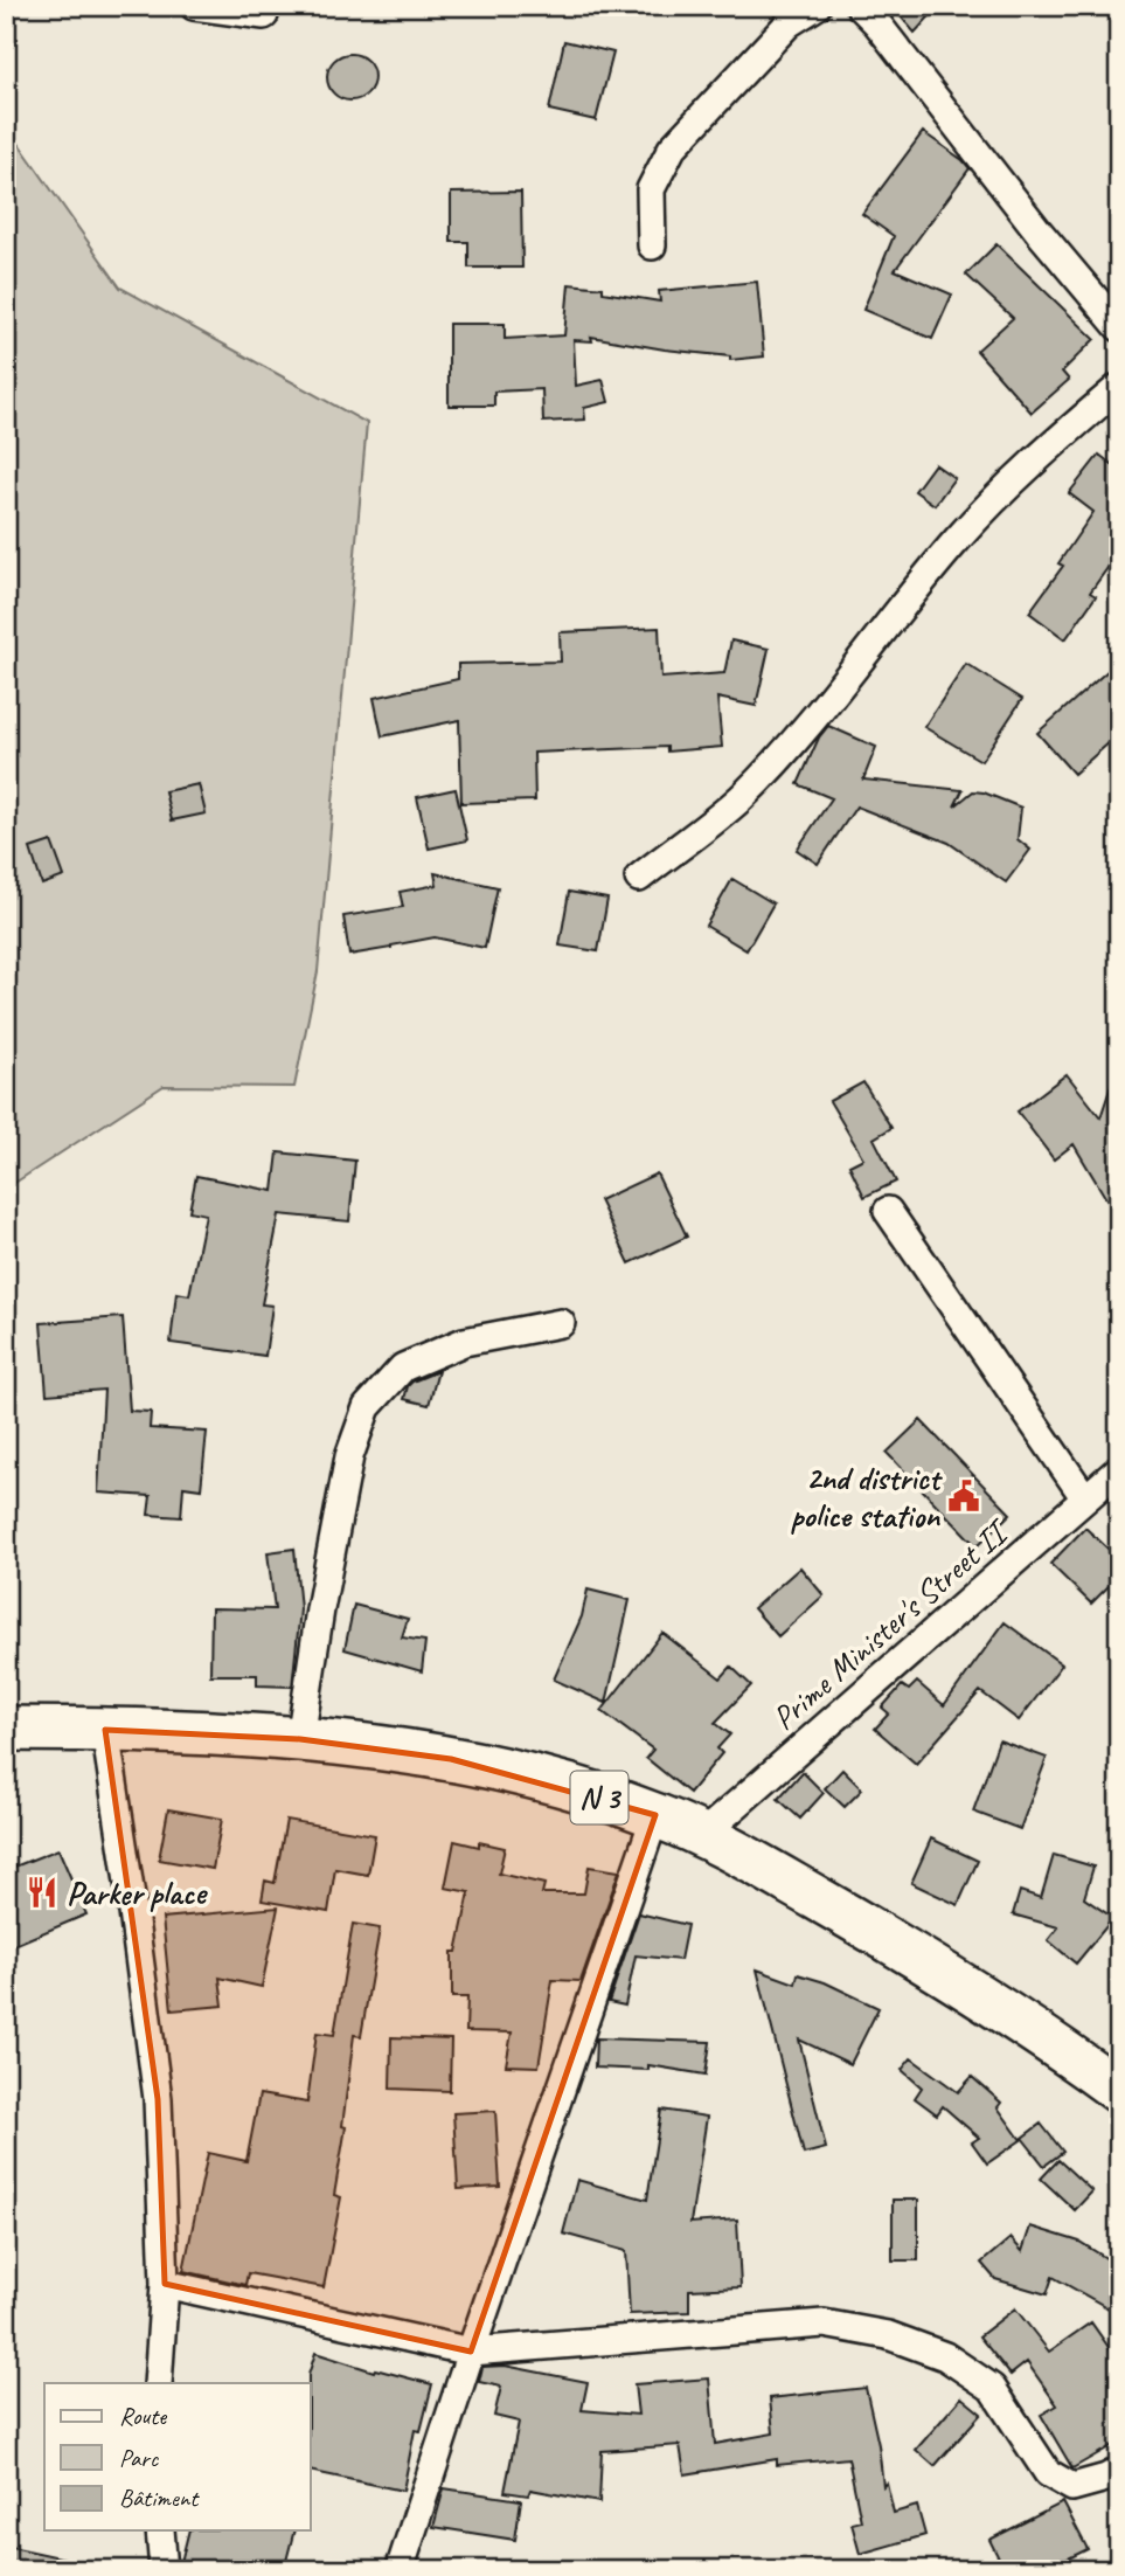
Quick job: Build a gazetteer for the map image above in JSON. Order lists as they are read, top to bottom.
{
  "streets": {
    "highway": ["N 3"],
    "street": ["Prime Minister's Street II"]
  },
  "crossings": [
    ["Prime Minister's Street II", "N 3"]
  ],
  "places": {
    "public building": ["2nd district police station"],
    "restaurant": ["Parker place"]
  },
  "legend": ["Route", "Parc", "Bâtiment"]
}
